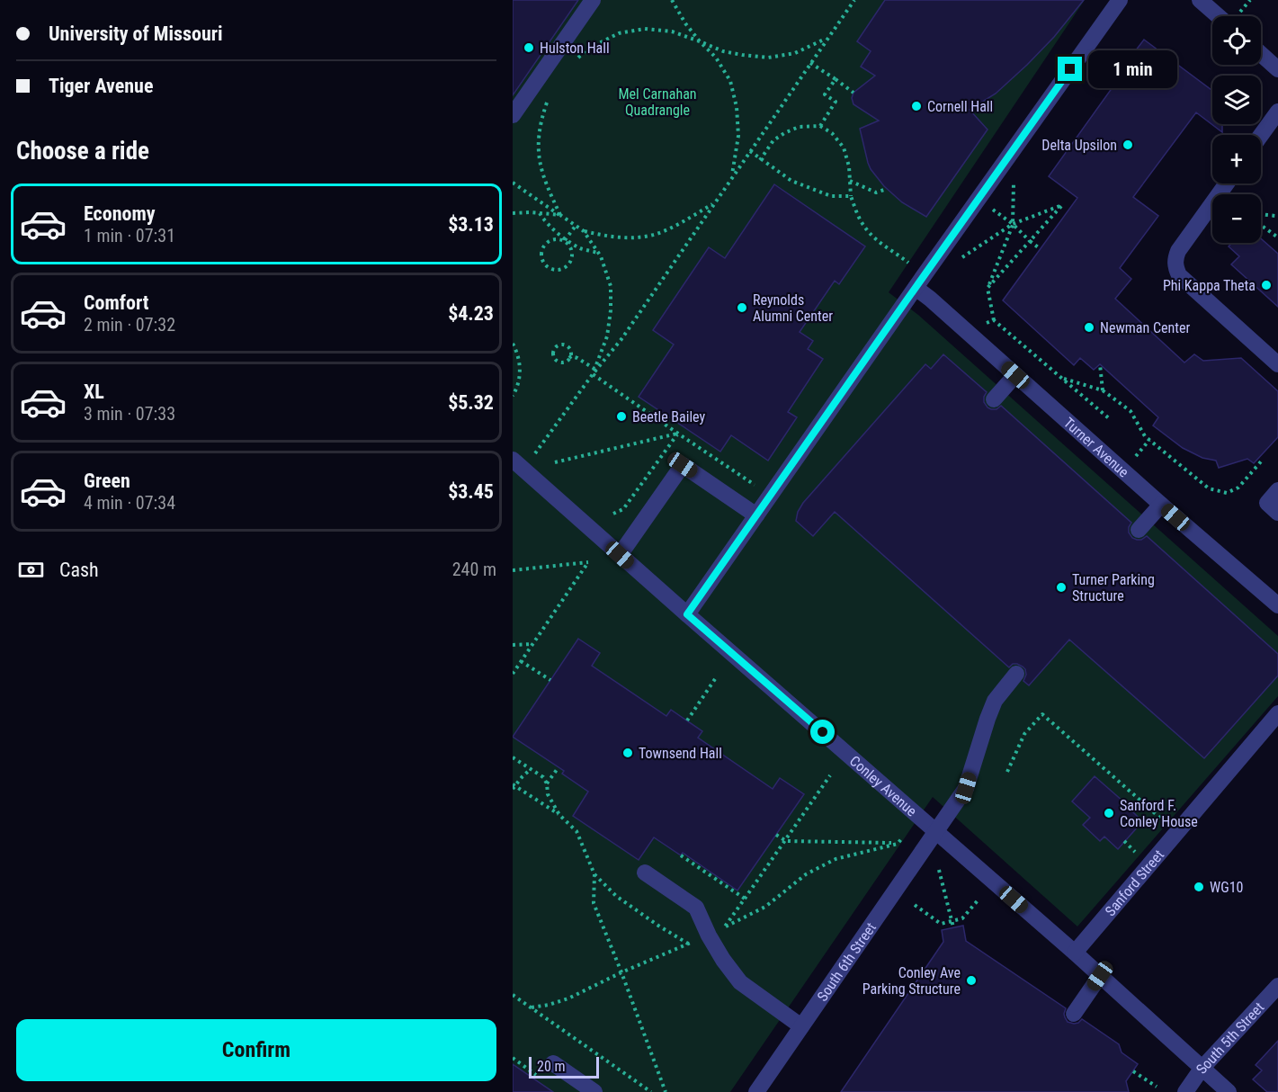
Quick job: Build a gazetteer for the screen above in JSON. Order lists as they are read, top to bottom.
{
  "streets": {
    "street": [
      "Turner Avenue",
      "Conley Avenue",
      "Sanford Street",
      "South 6th Street",
      "South 5th Street"
    ]
  },
  "crossings": [
    ["Conley Avenue", "Sanford Street"],
    ["Conley Avenue", "South 6th Street"],
    ["Conley Avenue", "South 5th Street"]
  ],
  "parks": ["Mel Carnahan Quadrangle"],
  "places": [
    "Hulston Hall",
    "Cornell Hall",
    "Delta Upsilon",
    "Phi Kappa Theta",
    "Reynolds Alumni Center",
    "Newman Center",
    "Beetle Bailey",
    "Turner Parking Structure",
    "Townsend Hall",
    "Sanford F. Conley House",
    "WG10",
    "Conley Ave Parking Structure"
  ],
  "scale_bar": "20 m",
  "page": {
    "banner": ["University of Missouri", "Tiger Avenue"],
    "map_buttons": ["+", "−"],
    "bubble": "1 min",
    "heading": "Choose a ride",
    "list": [
      {
        "name": "Economy",
        "note": "1 min · 07:31",
        "value": "$3.13"
      },
      {
        "name": "Comfort",
        "note": "2 min · 07:32",
        "value": "$4.23"
      },
      {
        "name": "XL",
        "note": "3 min · 07:33",
        "value": "$5.32"
      },
      {
        "name": "Green",
        "note": "4 min · 07:34",
        "value": "$3.45"
      }
    ],
    "pay": ["Cash", "240 m"],
    "buttons": "Confirm",
    "scale": "20 m"
  }
}
